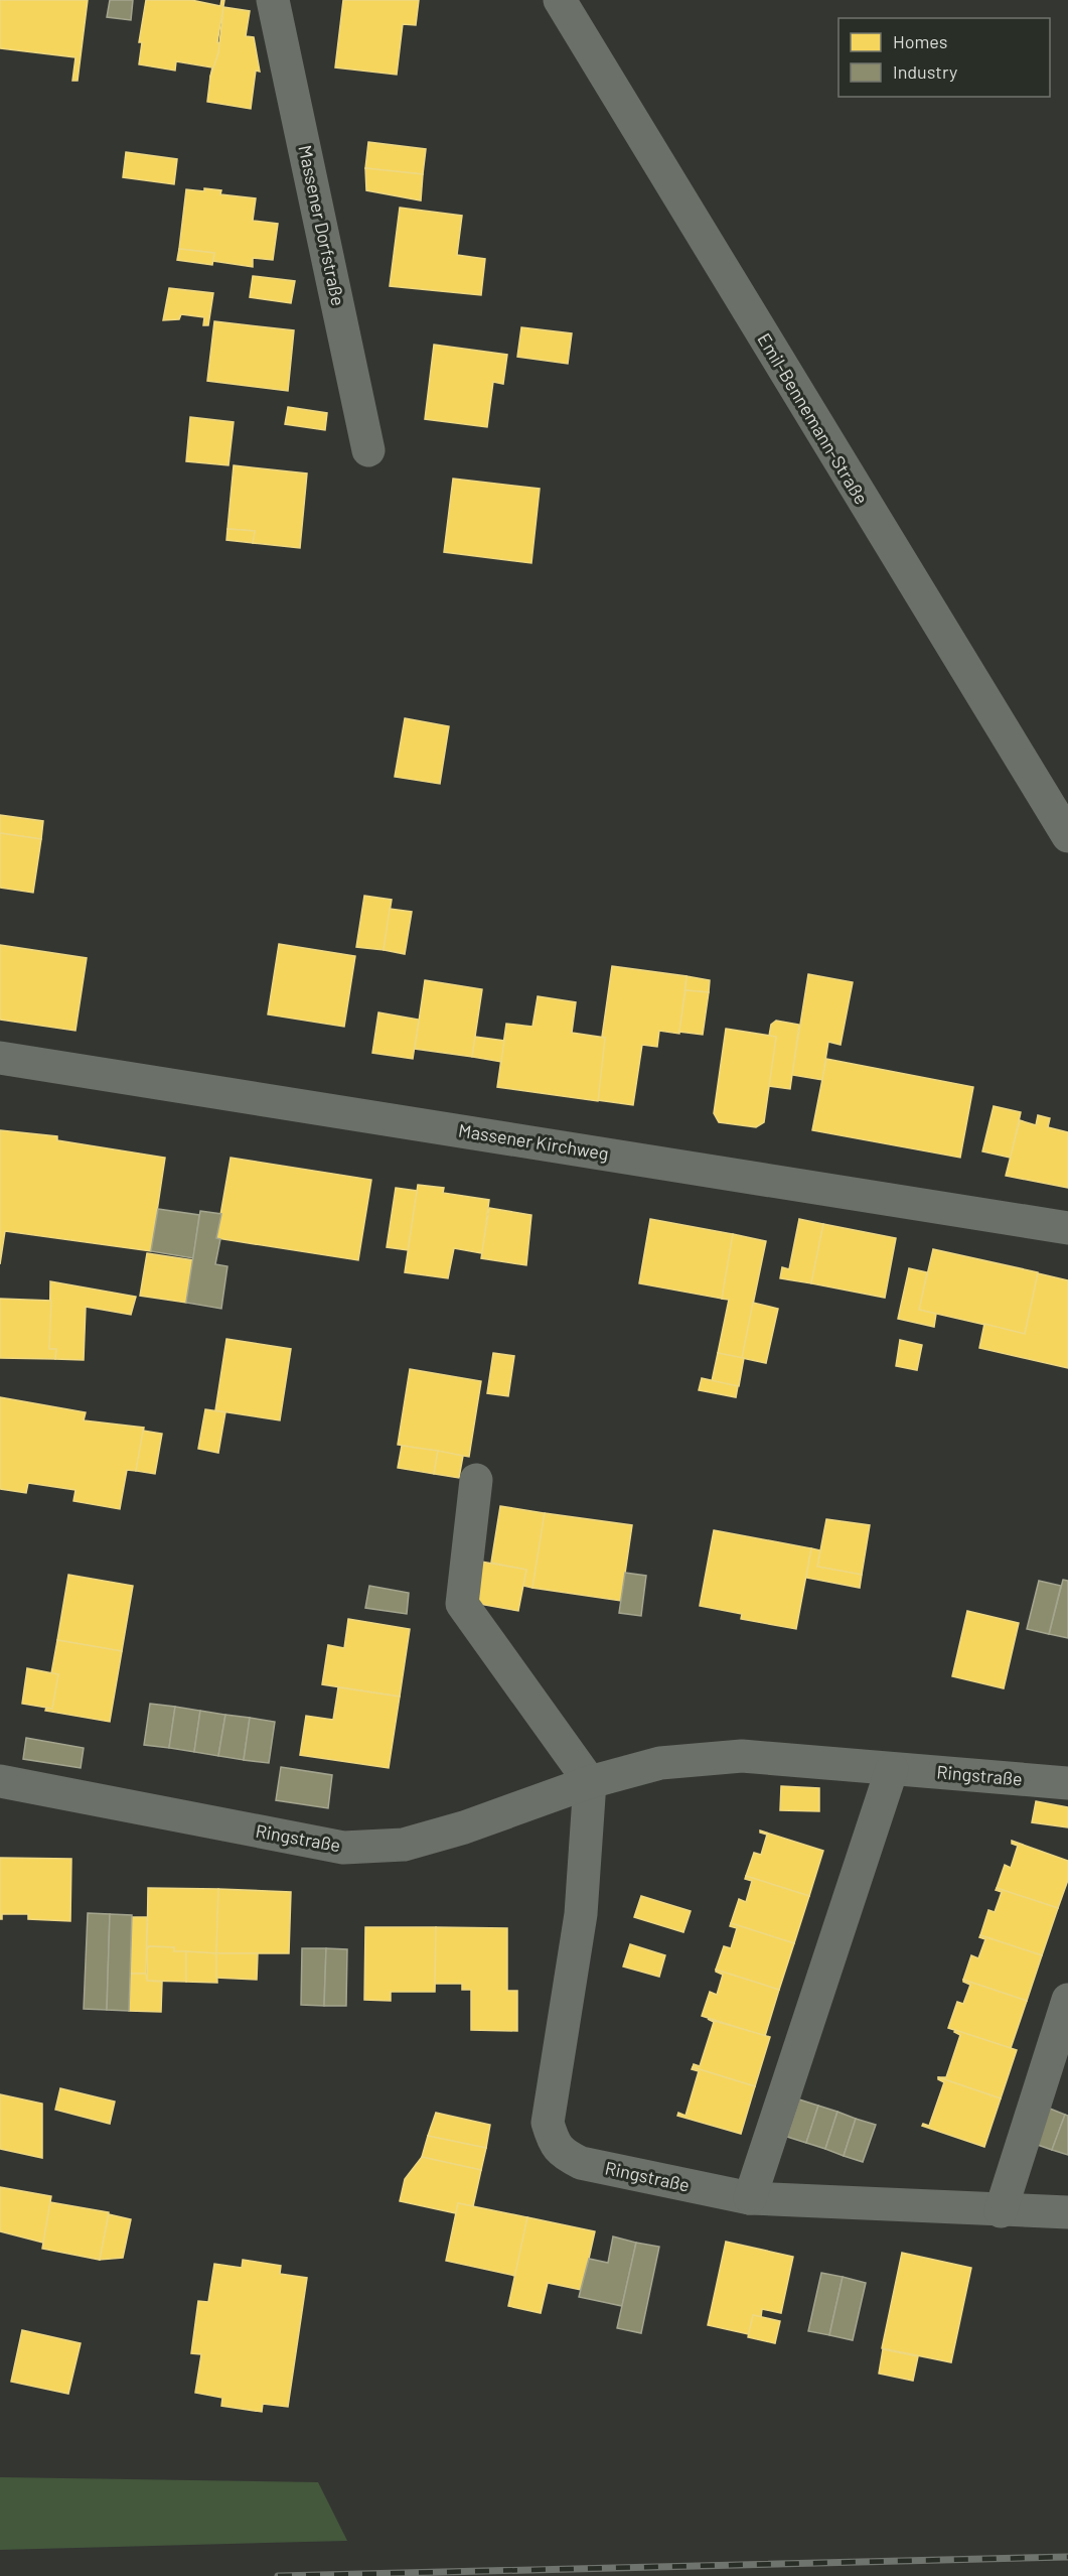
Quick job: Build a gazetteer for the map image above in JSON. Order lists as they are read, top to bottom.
{
  "streets": {
    "street": [
      "Massener Dorfstraße",
      "Emil-Bennemann-Straße",
      "Massener Kirchweg",
      "Ringstraße"
    ]
  },
  "legend": ["Homes", "Industry"]
}
